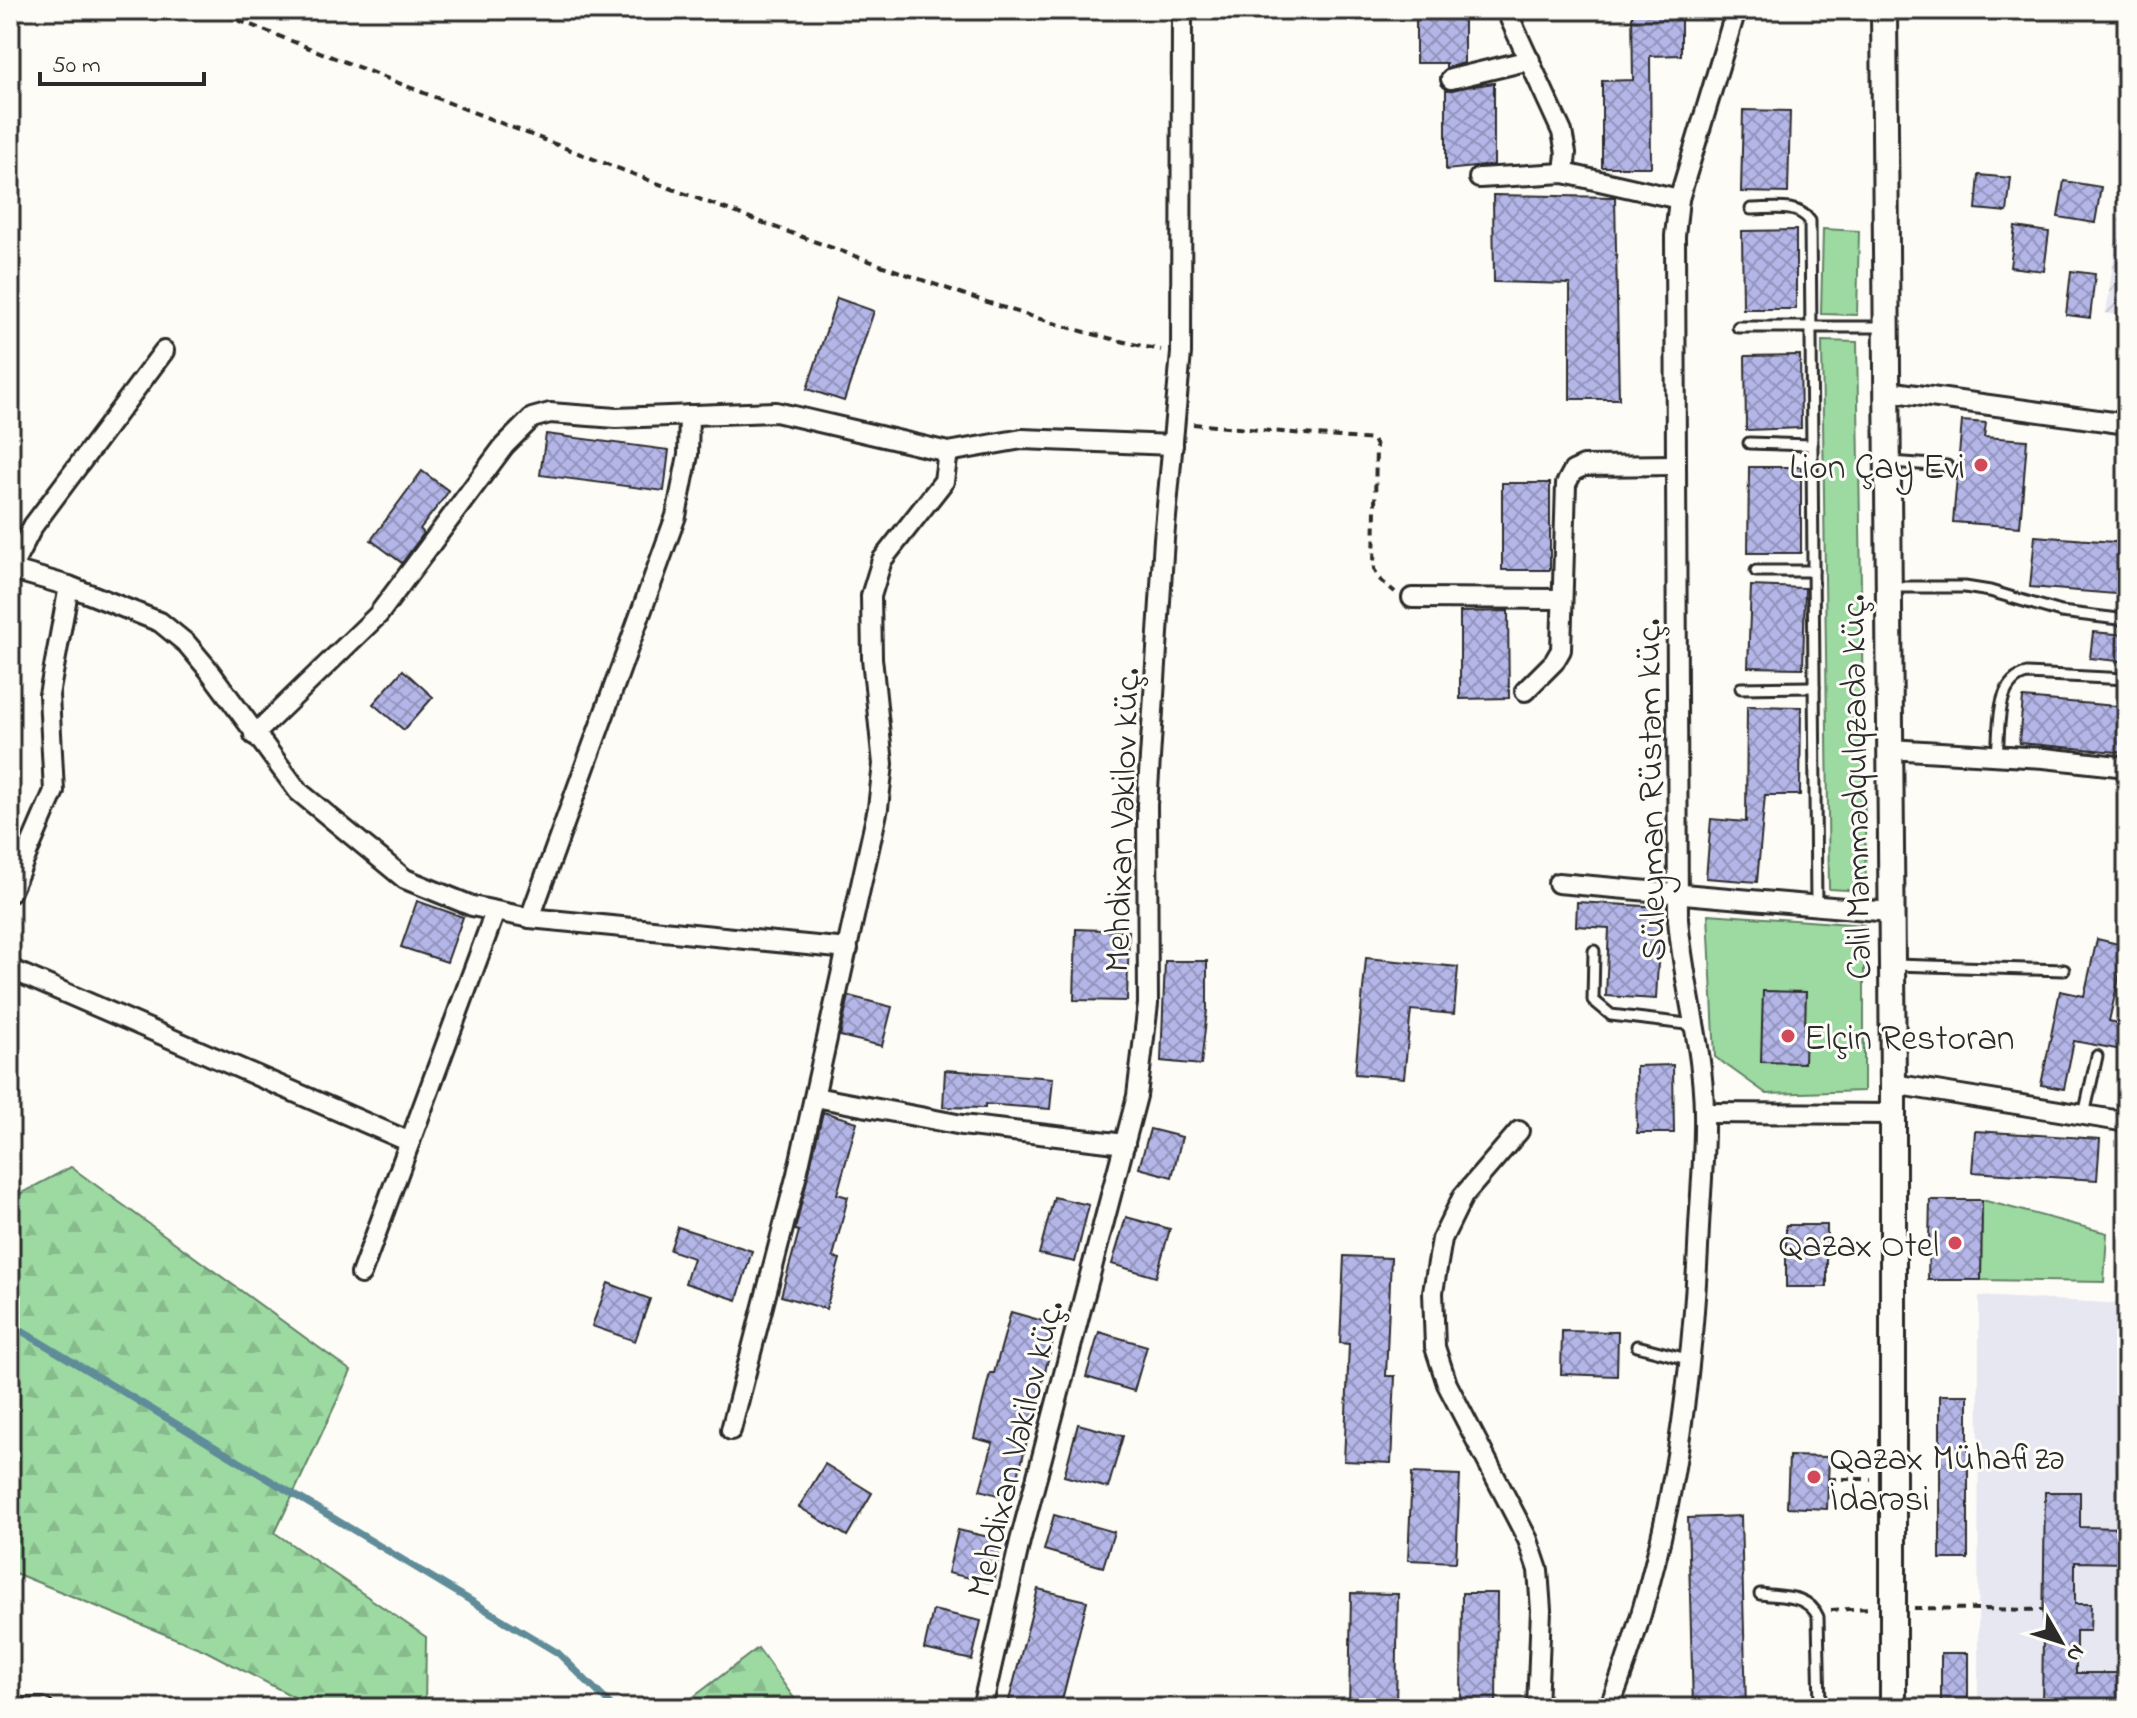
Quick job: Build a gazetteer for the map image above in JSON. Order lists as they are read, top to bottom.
{
  "streets": {
    "street": ["Cəlil Məmmədqulqzadə küç.", "Süleyman Rüstəm küç.", "Mehdixan Vəkilov küç."]
  },
  "places": [
    "Lion Çay Evi",
    "Elçin Restoran",
    "Qazax Otel",
    "Qazax Mühafizə İdarəsi"
  ],
  "scale_bar": "50 m",
  "north": "bottom right"
}
